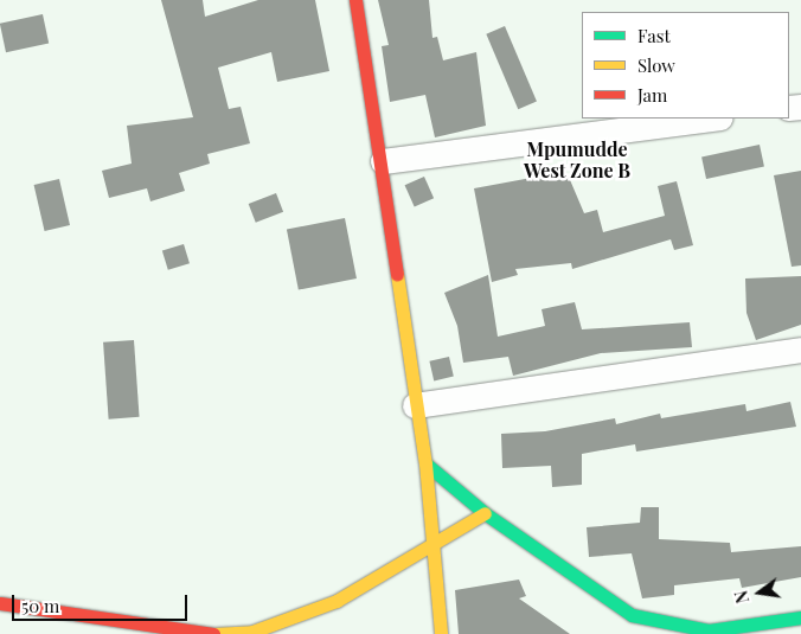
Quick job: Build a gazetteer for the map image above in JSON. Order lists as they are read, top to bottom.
{
  "districts": ["Mpumudde West Zone B"],
  "legend": ["Fast", "Slow", "Jam"],
  "scale_bar": "50 m",
  "north": "left"
}
